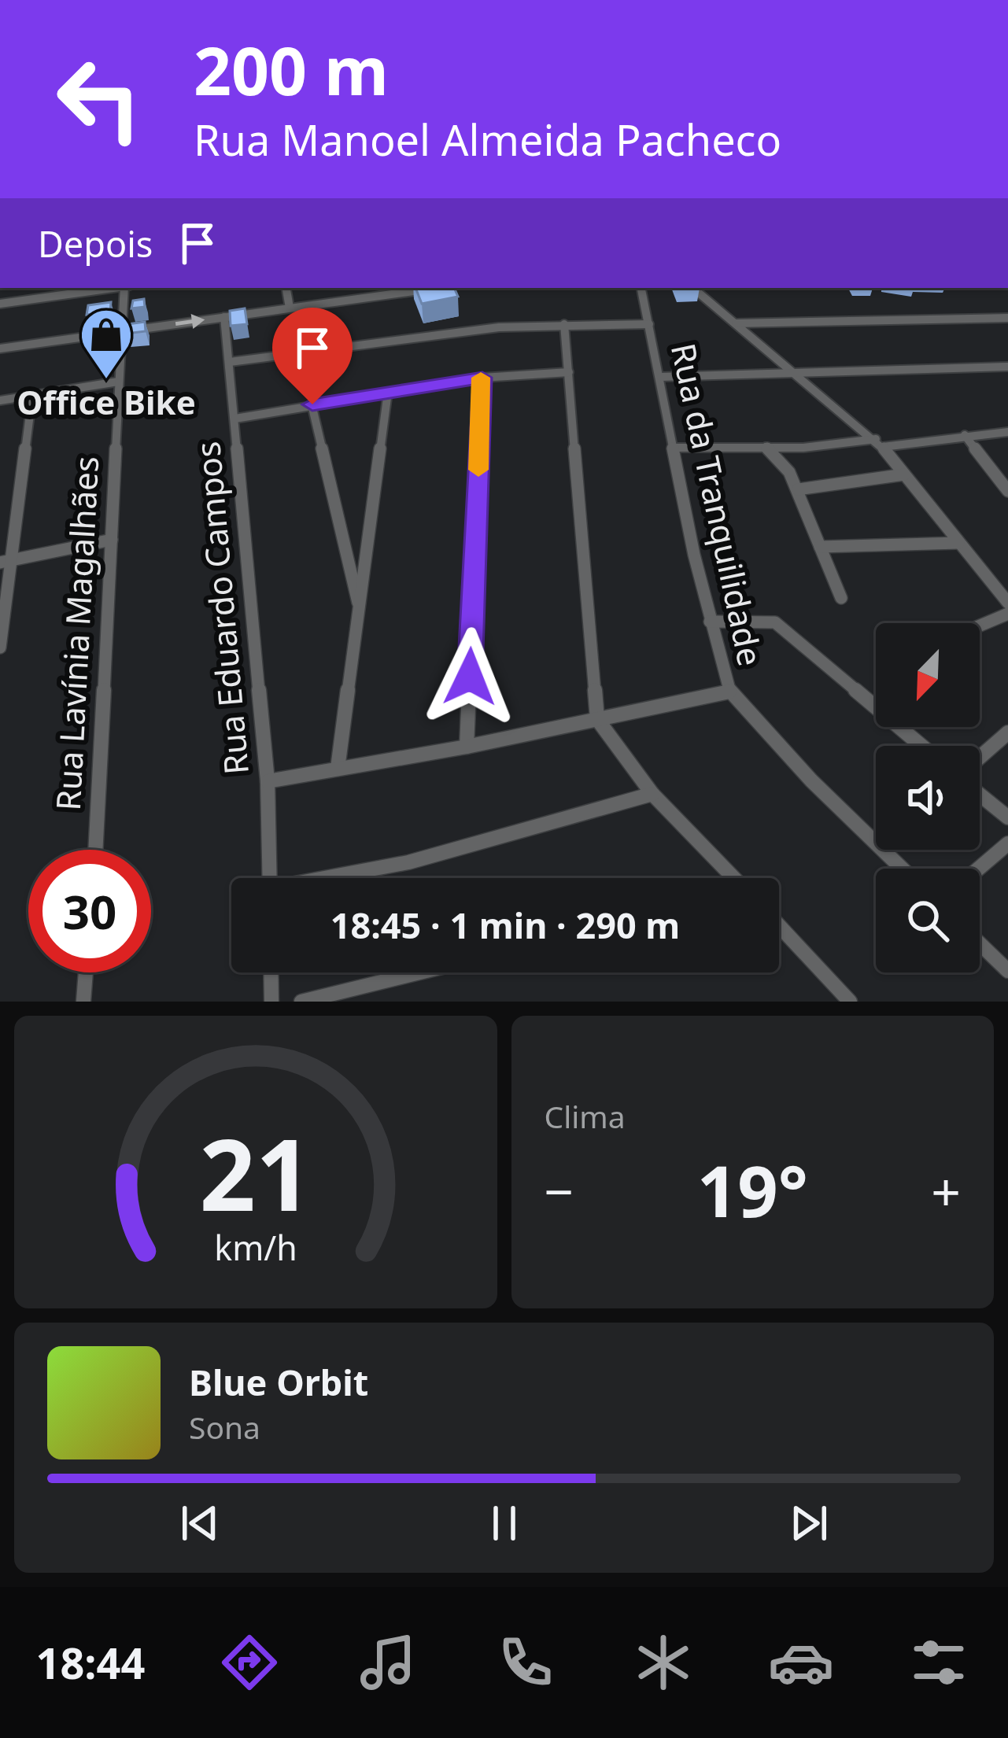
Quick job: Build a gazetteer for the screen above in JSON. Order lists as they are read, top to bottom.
{
  "streets": {
    "street": ["Rua da Tranquilidade", "Rua Eduardo Campos", "Rua Lavínia Magalhães"]
  },
  "places": {
    "shop": ["Office Bike"]
  },
  "north": "bottom left",
  "page": {
    "turn": ["200 m", "Rua Manoel Almeida Pacheco"],
    "then": "Depois",
    "limit": "30",
    "trip": "18:45 · 1 min · 290 m",
    "tile": "Clima",
    "heat": ["−", "19°", "+"],
    "song": ["Blue Orbit", "Sona"],
    "tabs": "18:44",
    "gauge": ["21", "km/h"]
  }
}
